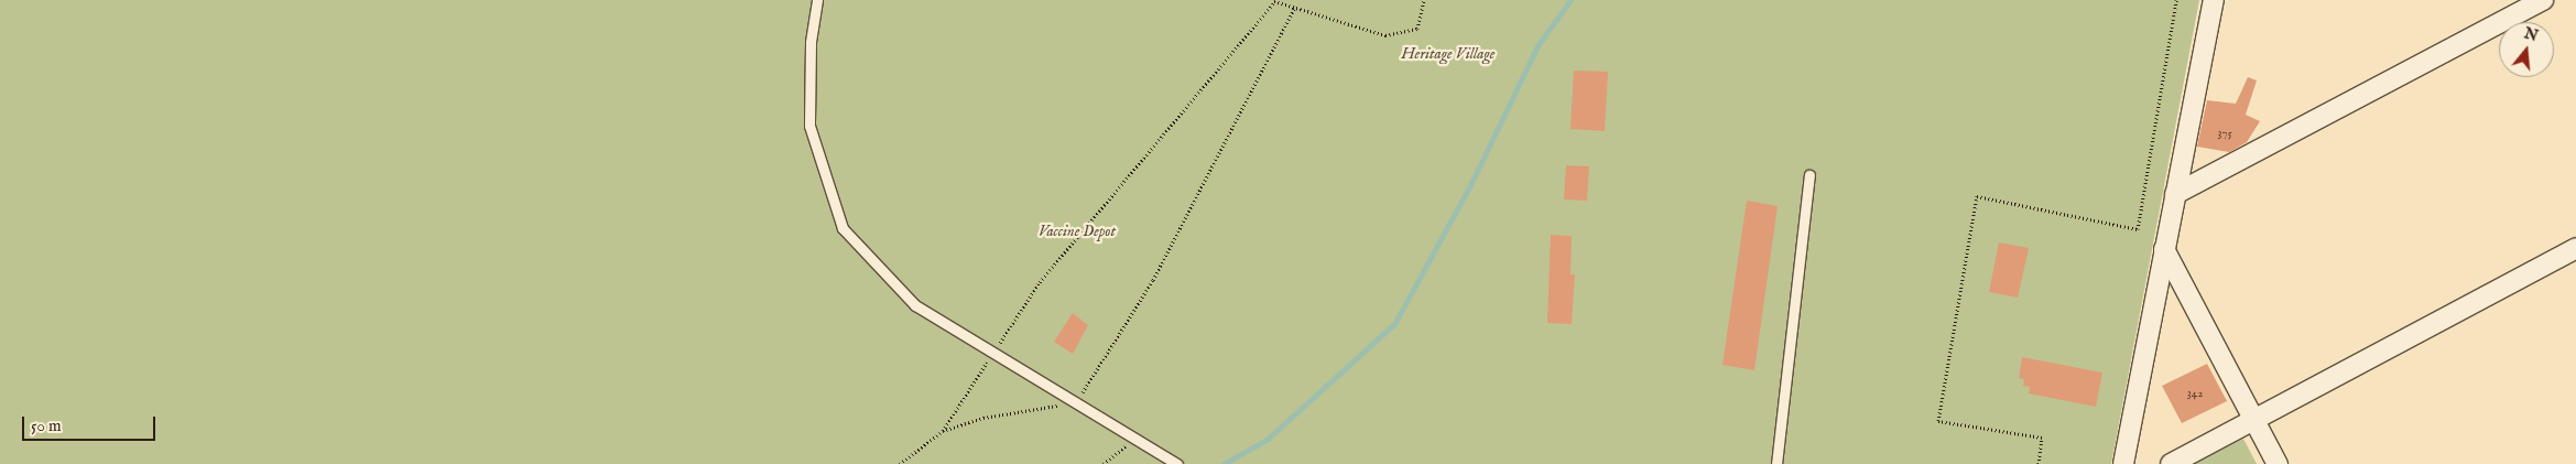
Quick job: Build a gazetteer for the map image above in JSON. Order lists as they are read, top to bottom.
{
  "parks": ["Heritage Village", "Vaccine Depot"],
  "house_numbers": ["375", "342"],
  "scale_bar": "50 m",
  "north": "top"
}
